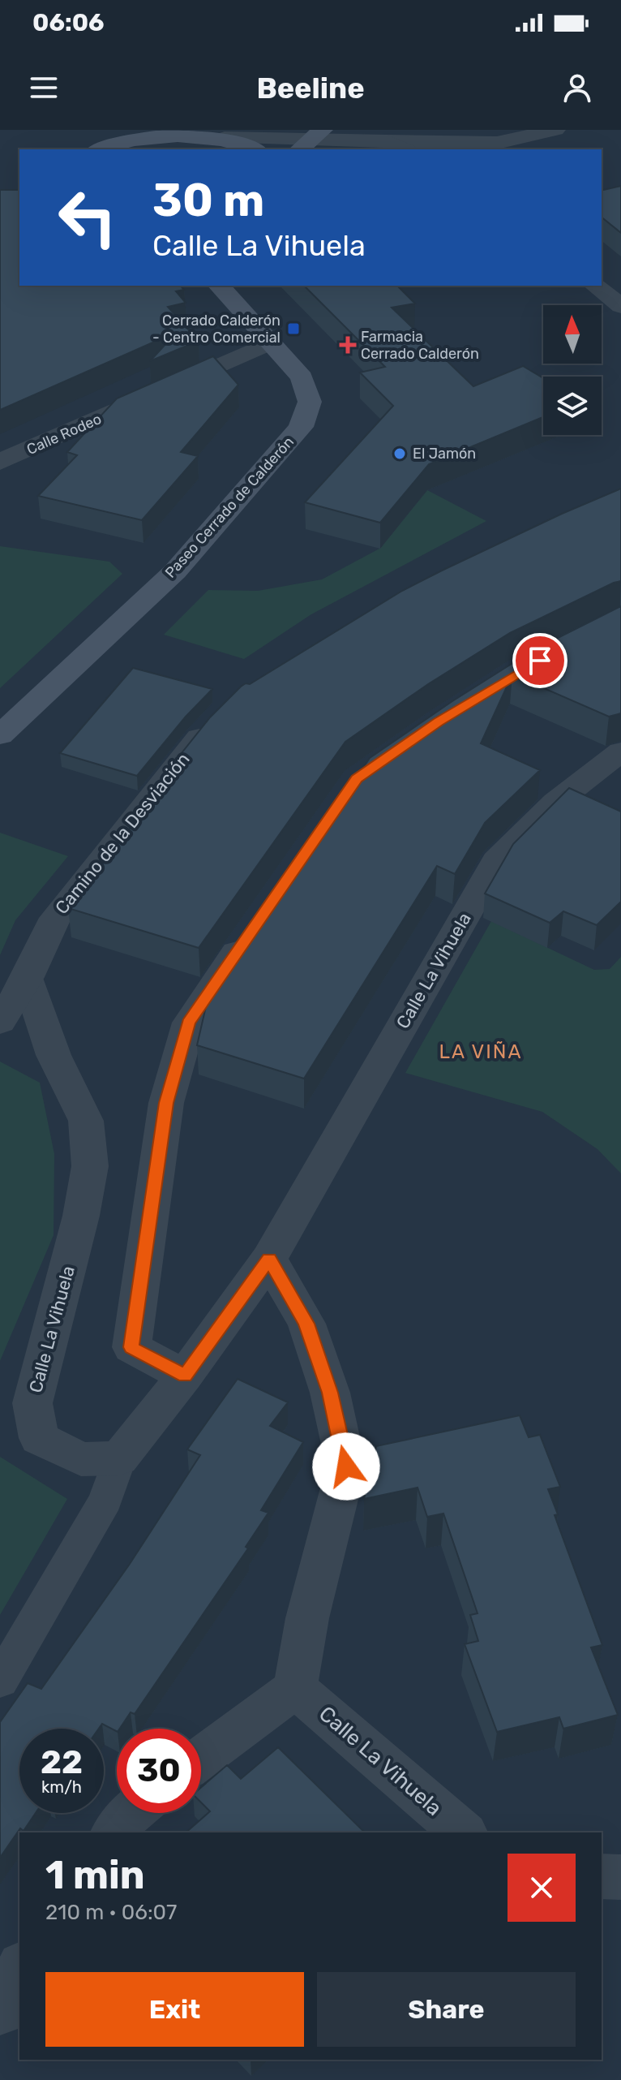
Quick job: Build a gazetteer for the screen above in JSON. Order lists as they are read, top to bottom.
{
  "streets": {
    "main road": ["Paseo Cerrado de Calderón"],
    "street": ["Calle Rodeo", "Camino de la Desviación", "Calle La Vihuela"]
  },
  "crossings": [
    ["Calle Rodeo", "Paseo Cerrado de Calderón"],
    ["Camino de la Desviación", "Calle La Vihuela"]
  ],
  "districts": ["LA VIÑA"],
  "places": {
    "transit": ["Cerrado Calderón - Centro Comercial"],
    "health": ["Farmacia Cerrado Calderón"],
    "other": ["El Jamón"]
  },
  "north": "top",
  "page": {
    "status": "06:06",
    "header": "Beeline",
    "turn": ["30 m", "Calle La Vihuela"],
    "speed": "22 km/h",
    "limit": "30",
    "heading": ["1 min", "210 m · 06:07"],
    "buttons": ["Exit", "Share"]
  }
}
